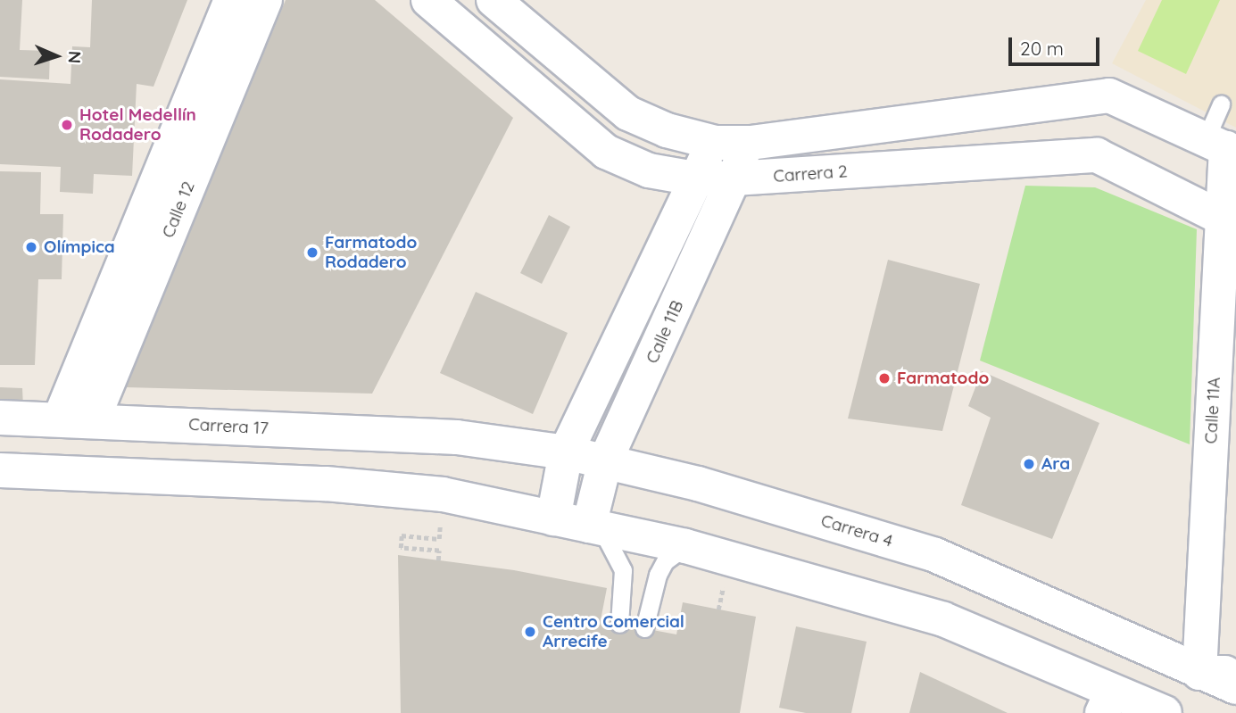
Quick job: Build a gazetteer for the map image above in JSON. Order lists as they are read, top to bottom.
{
  "streets": {
    "street": [
      "Carrera 2",
      "Calle 12",
      "Calle 11B",
      "Calle 11A",
      "Carrera 17",
      "Carrera 4"
    ]
  },
  "crossings": [
    ["Carrera 2", "Calle 11B"],
    ["Carrera 2", "Calle 11A"],
    ["Calle 12", "Carrera 17"],
    ["Calle 11B", "Carrera 4"],
    ["Calle 11A", "Carrera 4"],
    ["Carrera 17", "Carrera 4"]
  ],
  "places": [
    "Hotel Medellín Rodadero",
    "Olímpica",
    "Farmatodo Rodadero",
    "Farmatodo",
    "Ara",
    "Centro Comercial Arrecife"
  ],
  "scale_bar": "20 m",
  "north": "right"
}
